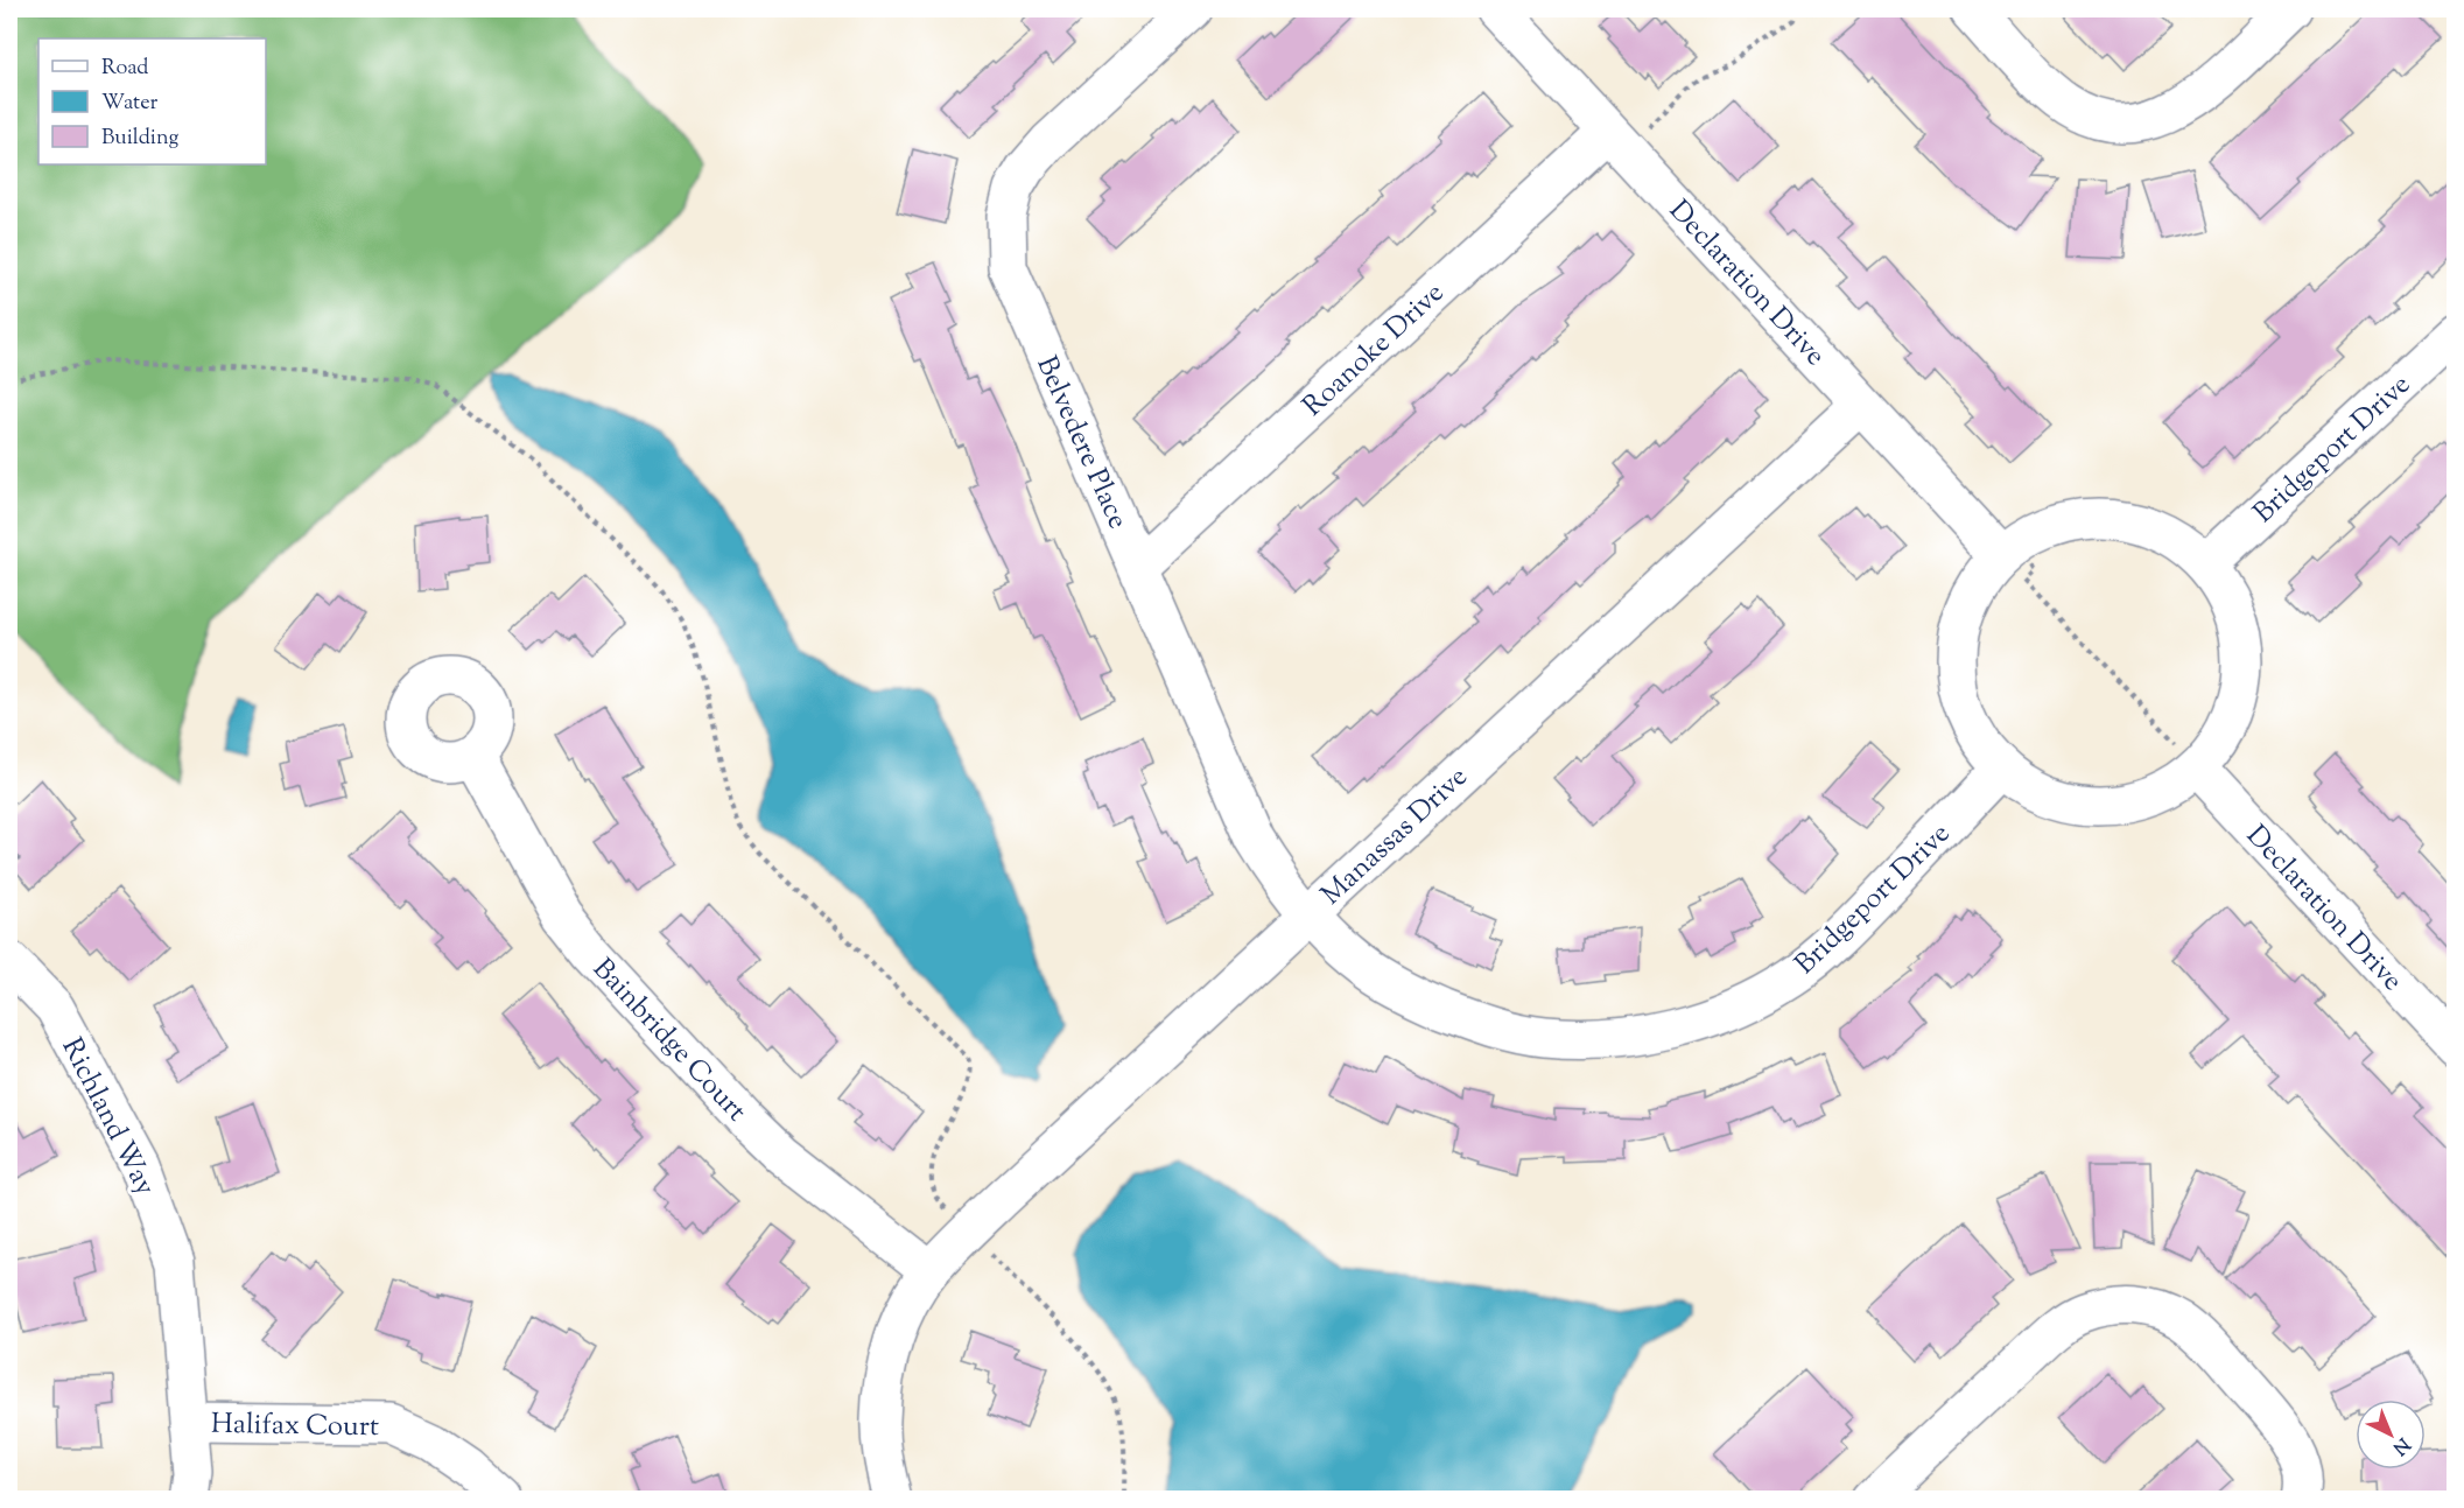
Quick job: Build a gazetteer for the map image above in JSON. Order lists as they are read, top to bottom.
{
  "streets": {
    "street": [
      "Declaration Drive",
      "Roanoke Drive",
      "Belvedere Place",
      "Bridgeport Drive",
      "Manassas Drive",
      "Bainbridge Court",
      "Richland Way",
      "Halifax Court"
    ]
  },
  "crossings": [
    ["Declaration Drive", "Roanoke Drive"],
    ["Declaration Drive", "Manassas Drive"],
    ["Roanoke Drive", "Belvedere Place"],
    ["Belvedere Place", "Bridgeport Drive"],
    ["Belvedere Place", "Manassas Drive"],
    ["Bridgeport Drive", "Manassas Drive"],
    ["Manassas Drive", "Bainbridge Court"],
    ["Richland Way", "Halifax Court"]
  ],
  "legend": ["Road", "Water", "Building"],
  "north": "bottom right"
}
